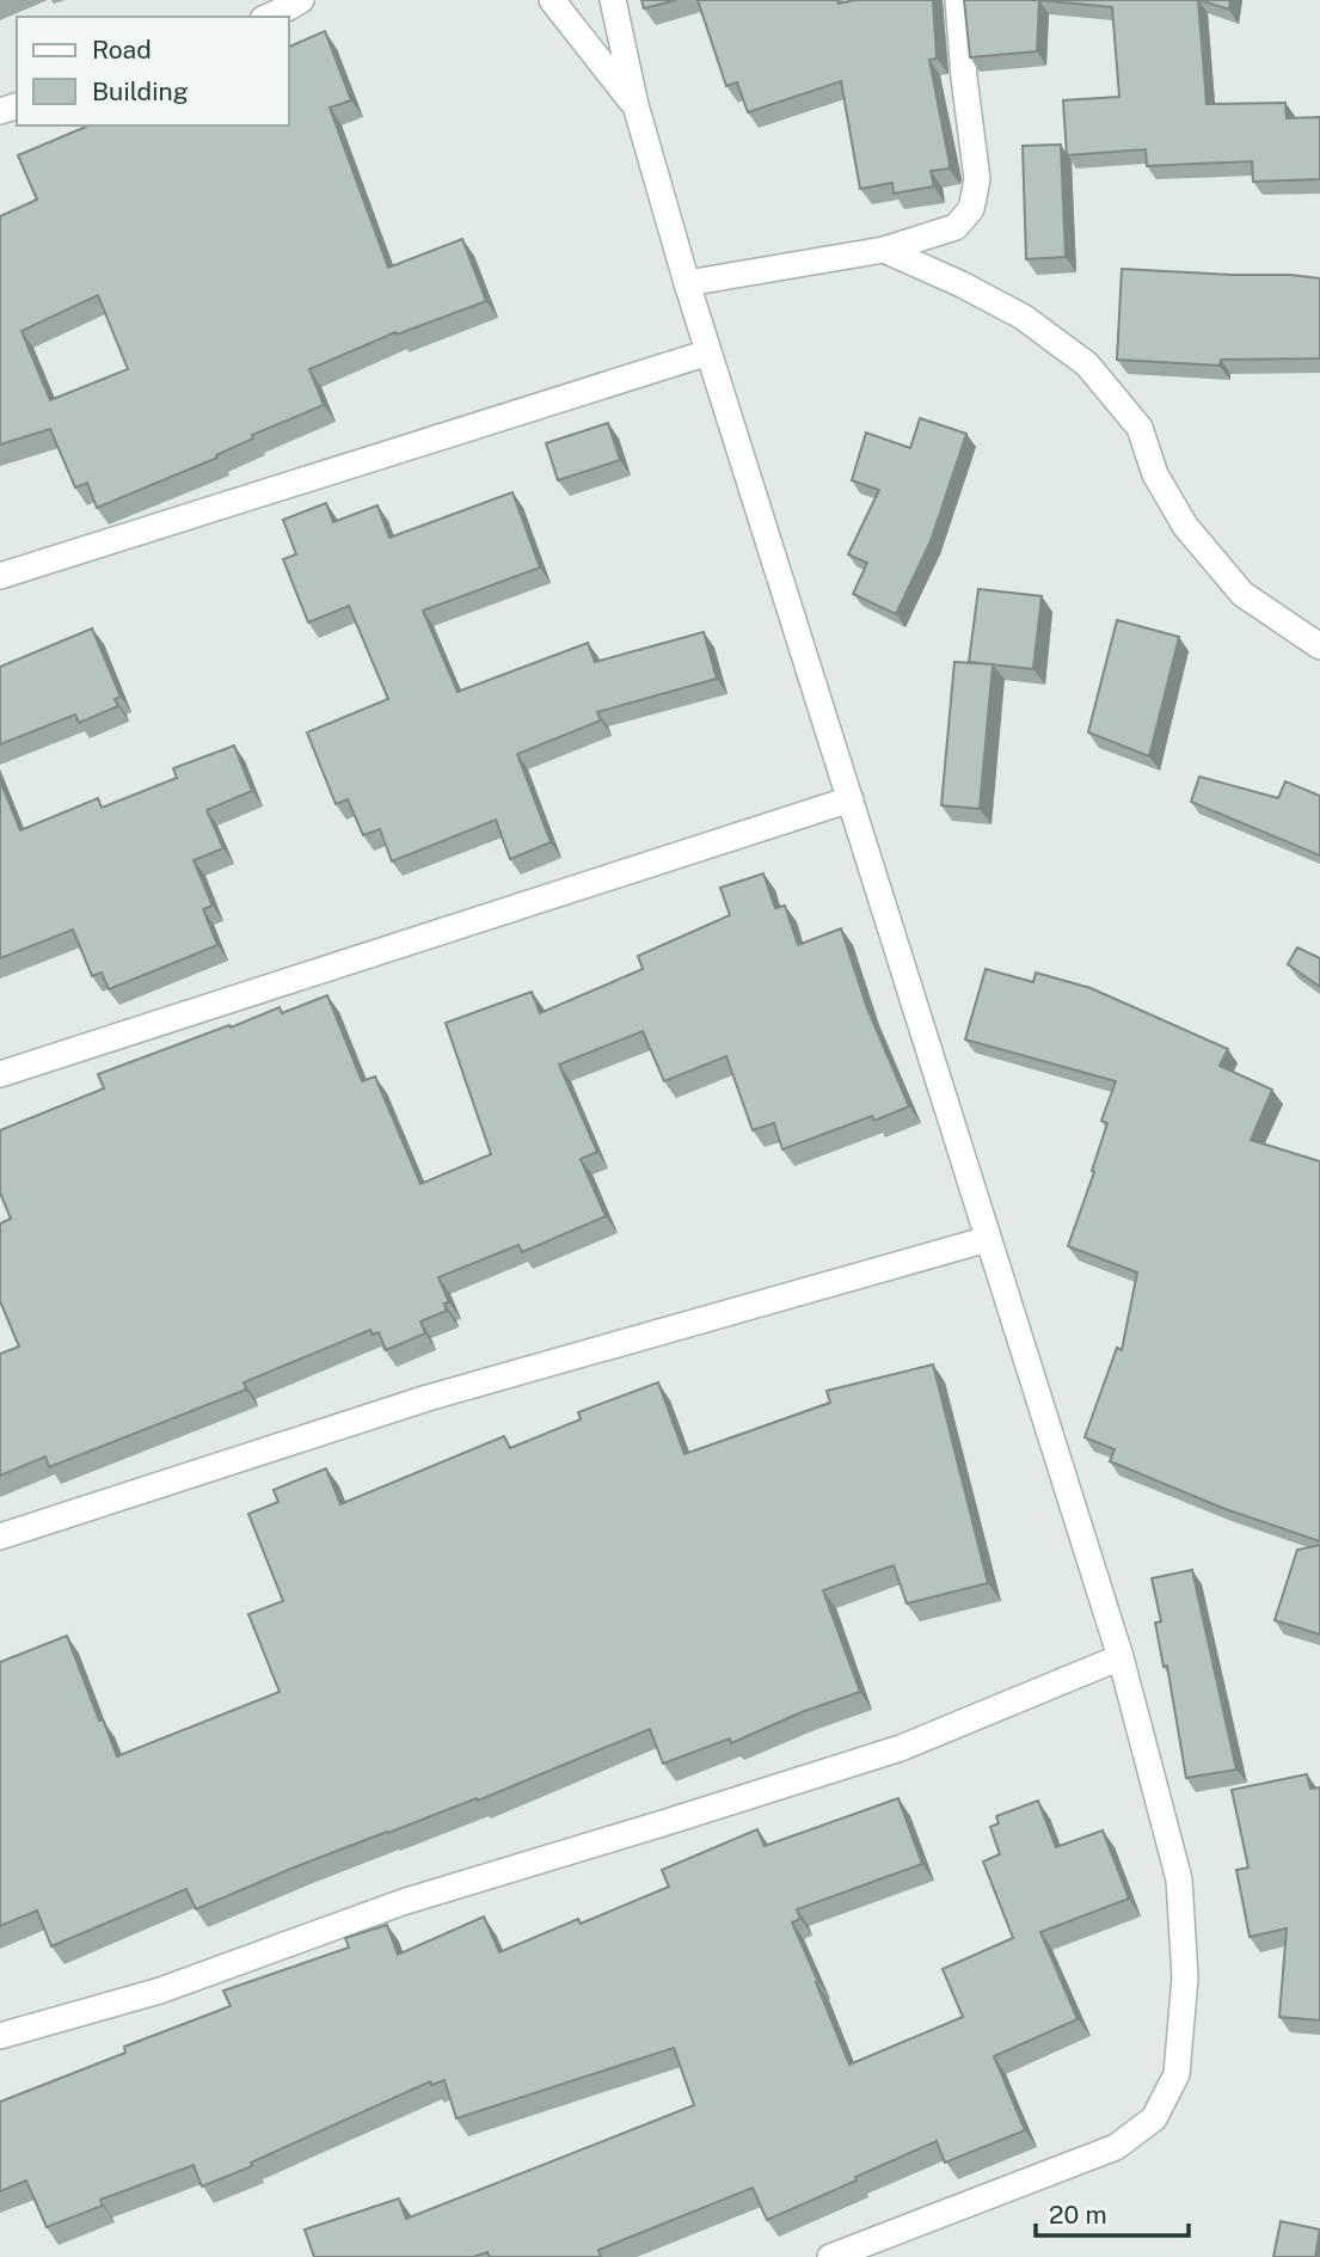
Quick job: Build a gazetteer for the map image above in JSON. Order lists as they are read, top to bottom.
{
  "legend": ["Road", "Building"],
  "scale_bar": "20 m"
}
